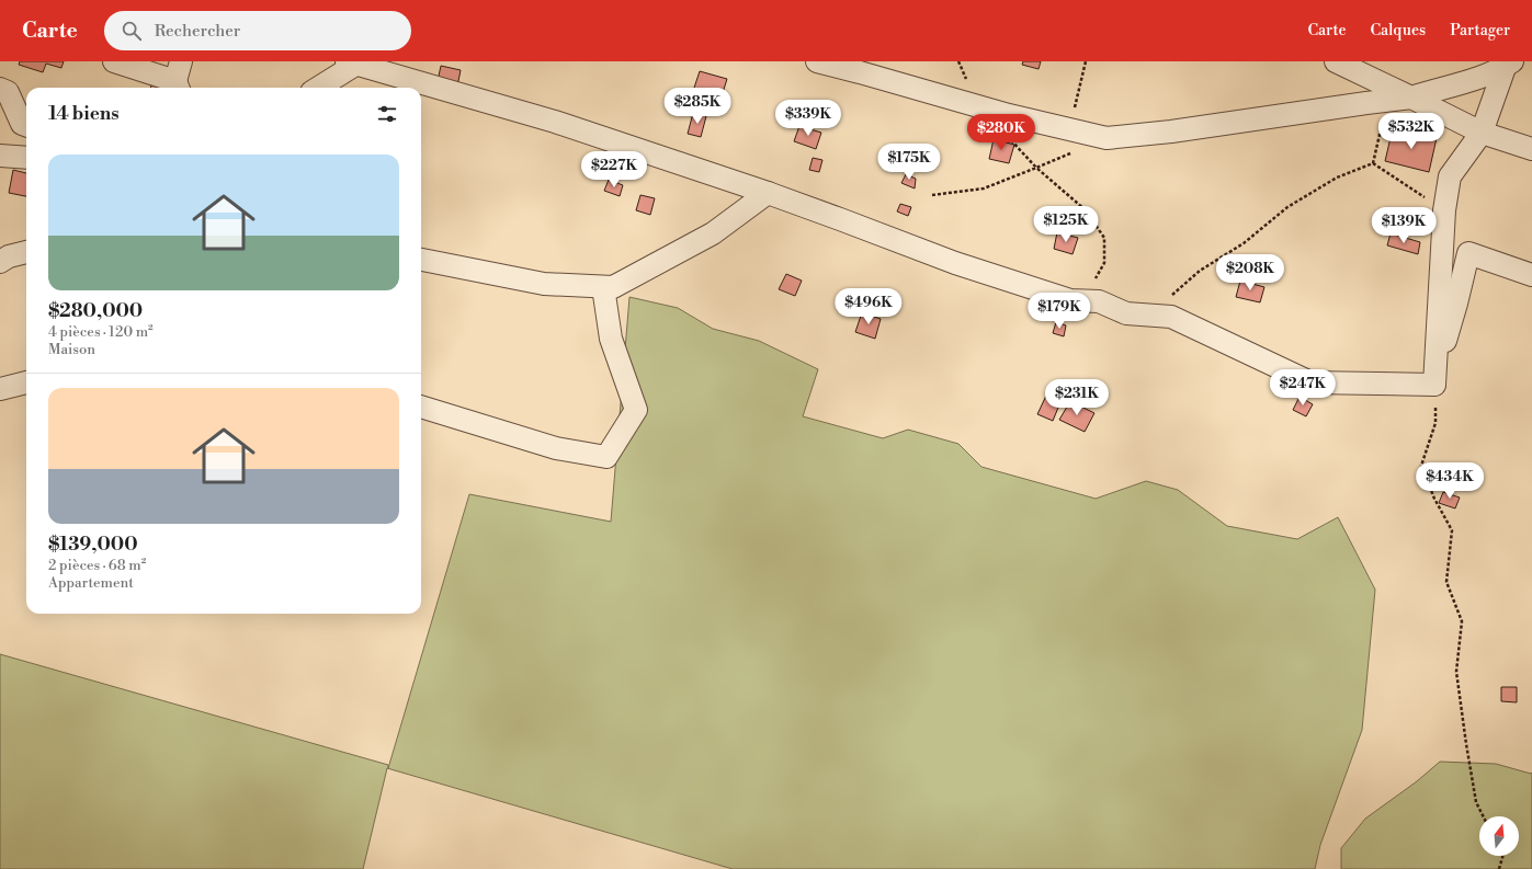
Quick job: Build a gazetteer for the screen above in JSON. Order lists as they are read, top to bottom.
{
  "north": "top",
  "page": {
    "header": "Carte",
    "search": "Rechercher",
    "nav": ["Carte", "Calques", "Partager"],
    "price": [
      "$285K",
      "$339K",
      "$532K",
      "$280K",
      "$175K",
      "$227K",
      "$125K",
      "$139K",
      "$208K",
      "$496K",
      "$179K",
      "$247K",
      "$231K",
      "$434K"
    ],
    "heading": "14 biens",
    "list": [
      {
        "name": "$280,000",
        "note": "4 pièces · 120 m² · Maison"
      },
      {
        "name": "$139,000",
        "note": "2 pièces · 68 m² · Appartement"
      }
    ]
  }
}
